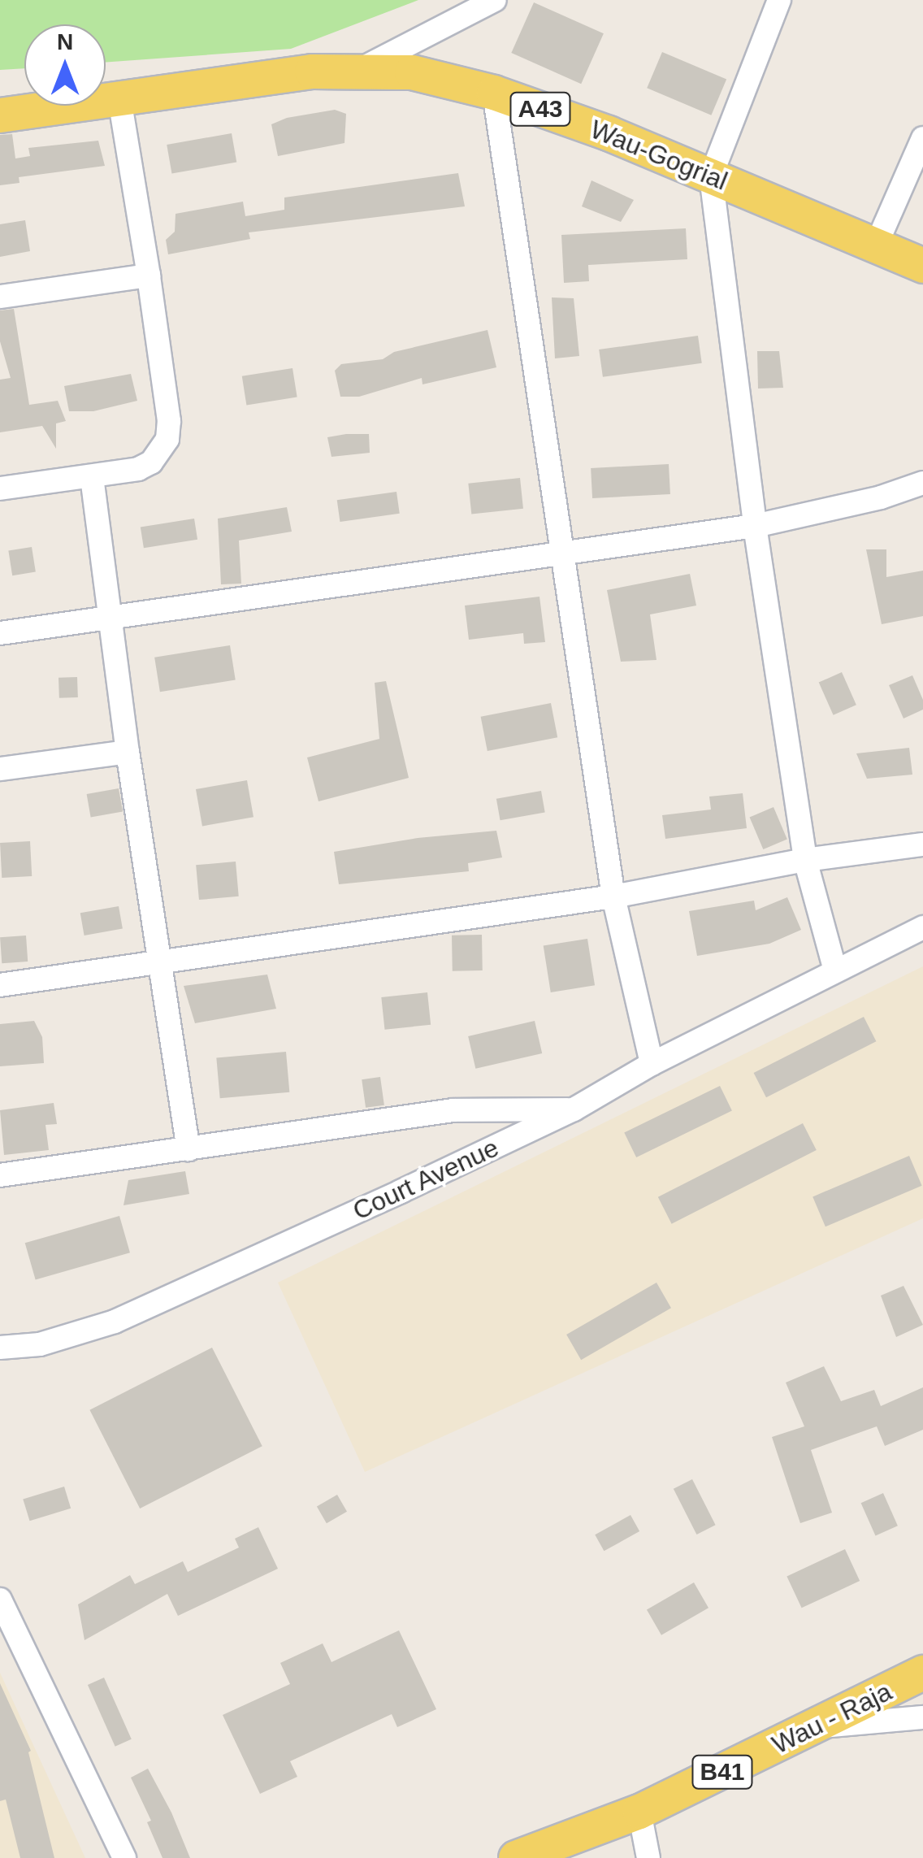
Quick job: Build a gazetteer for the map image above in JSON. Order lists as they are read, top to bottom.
{
  "streets": {
    "main road": [
      "A43",
      "Wau-Gogrial",
      "Wau - Raja",
      "B41"
    ],
    "street": ["Court Avenue"]
  },
  "north": "top"
}
